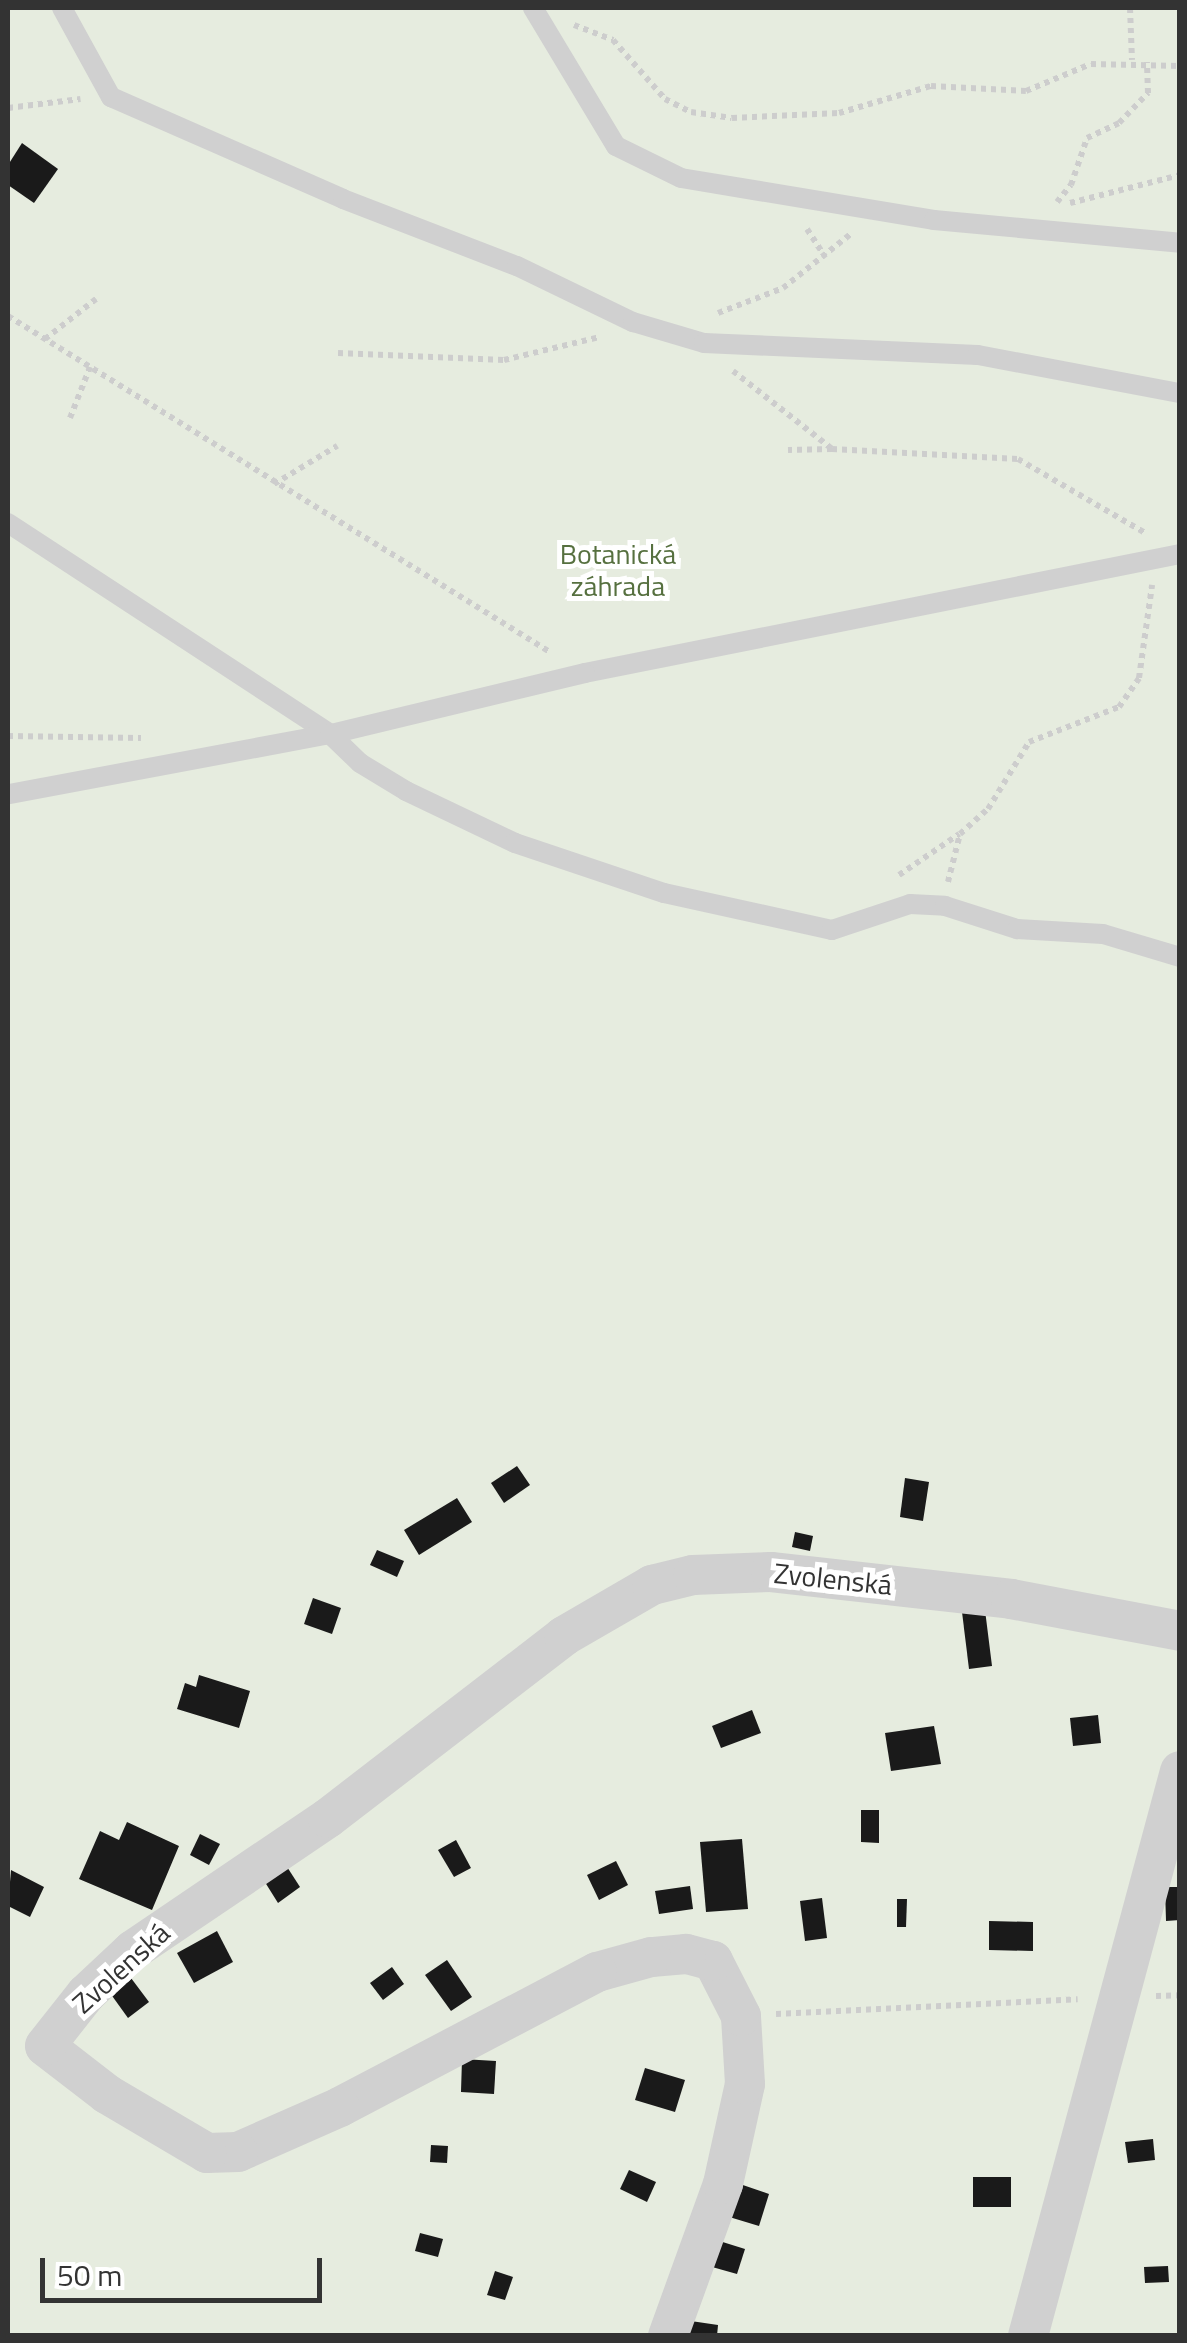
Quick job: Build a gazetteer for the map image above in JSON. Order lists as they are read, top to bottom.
{
  "streets": {
    "street": ["Zvolenská"]
  },
  "parks": ["Botanická záhrada"],
  "scale_bar": "50 m"
}
